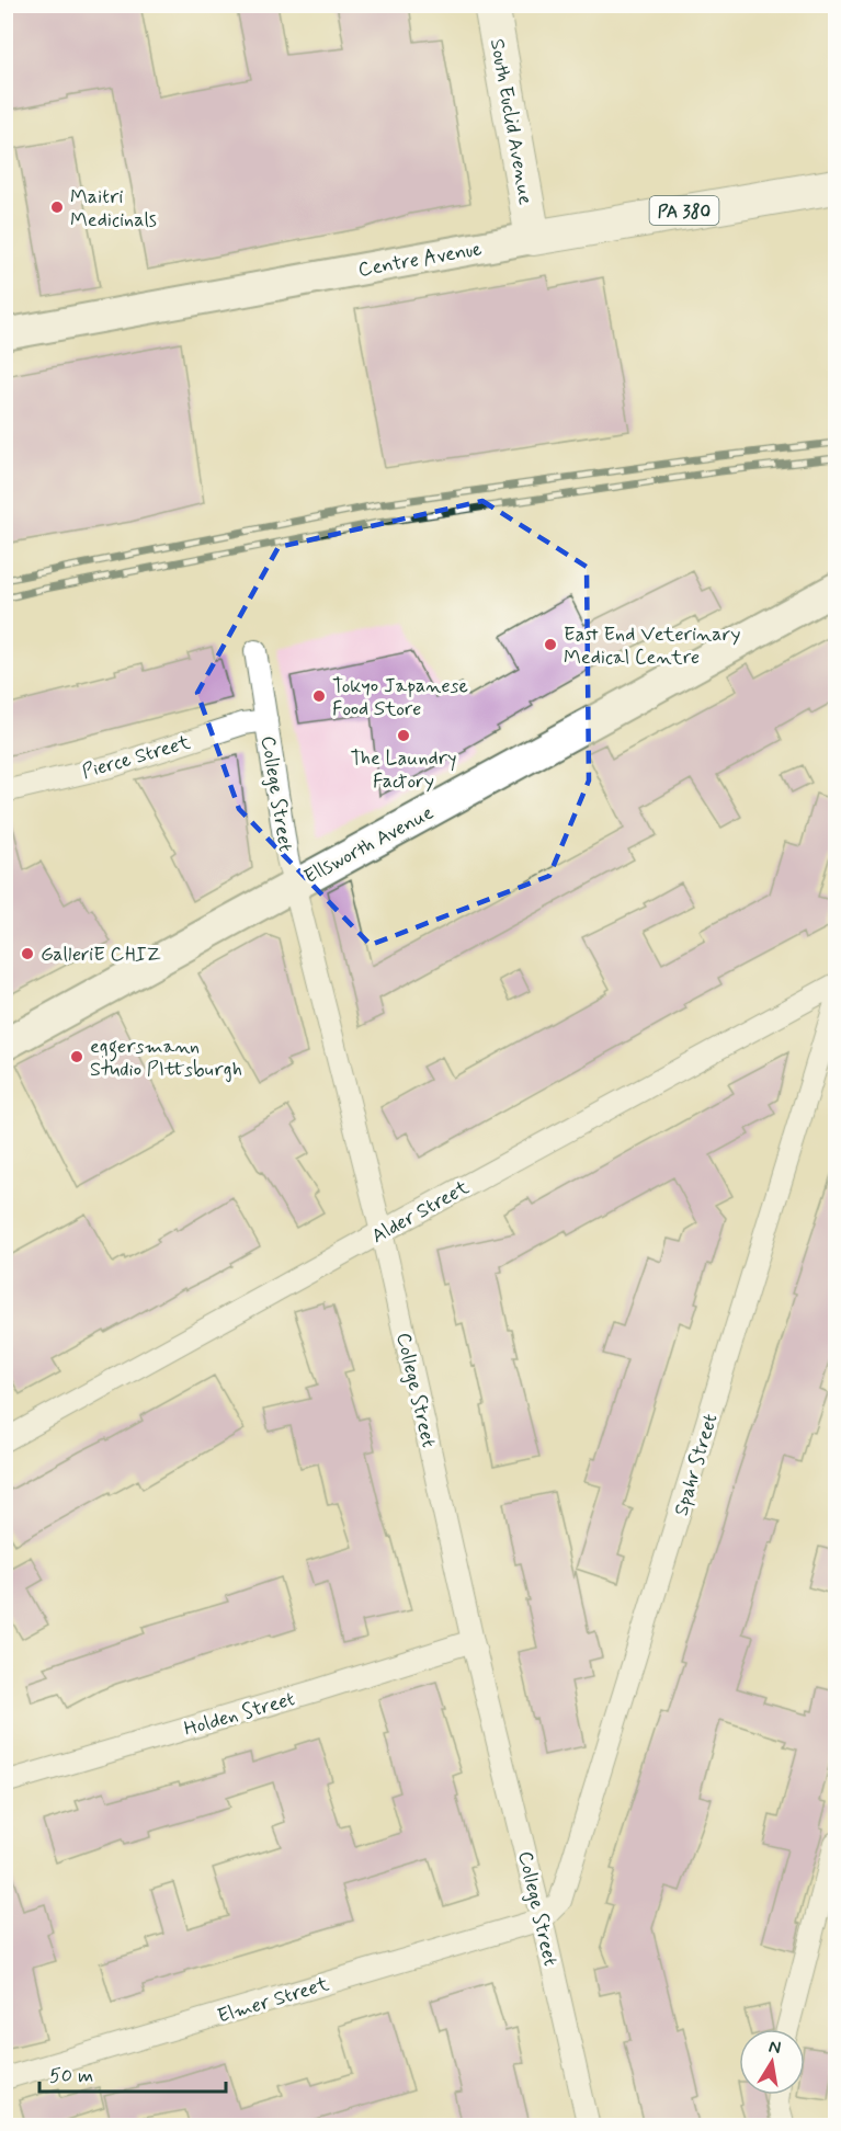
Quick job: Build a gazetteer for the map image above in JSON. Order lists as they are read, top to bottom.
{
  "streets": {
    "main road": ["South Euclid Avenue", "PA 380", "Centre Avenue"],
    "street": [
      "Pierce Street",
      "College Street",
      "Ellsworth Avenue",
      "Alder Street",
      "Spahr Street",
      "Holden Street",
      "Elmer Street"
    ]
  },
  "crossings": [
    ["South Euclid Avenue", "Centre Avenue"],
    ["Pierce Street", "College Street"],
    ["College Street", "Ellsworth Avenue"],
    ["College Street", "Alder Street"],
    ["College Street", "Spahr Street"],
    ["College Street", "Holden Street"],
    ["College Street", "Elmer Street"],
    ["Spahr Street", "Elmer Street"]
  ],
  "places": [
    "Maitri Medicinals",
    "East End Veterinary Medical Centre",
    "Tokyo Japanese Food Store",
    "The Laundry Factory",
    "GalleriE CHIZ",
    "eggersmann Studio PIttsburgh"
  ],
  "scale_bar": "50 m",
  "north": "top"
}
